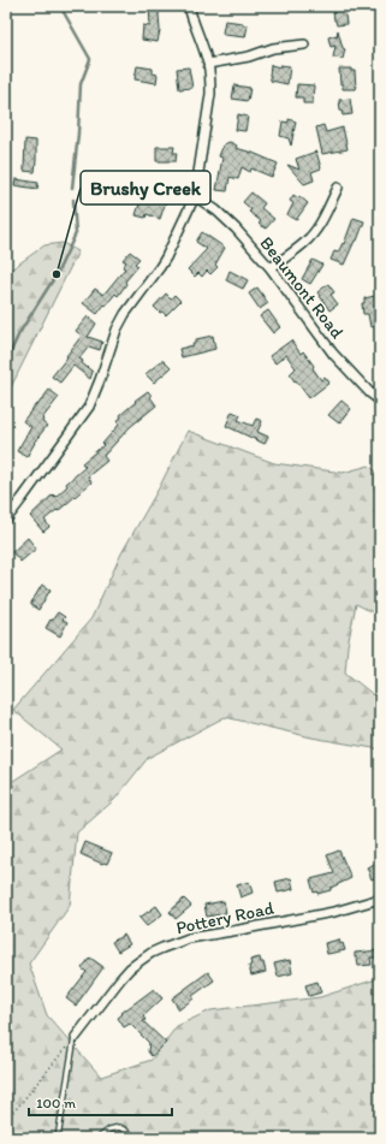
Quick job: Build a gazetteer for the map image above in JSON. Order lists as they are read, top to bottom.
{
  "streets": {
    "street": ["Beaumont Road", "Pottery Road"]
  },
  "places": ["Brushy Creek"],
  "scale_bar": "100 m"
}
